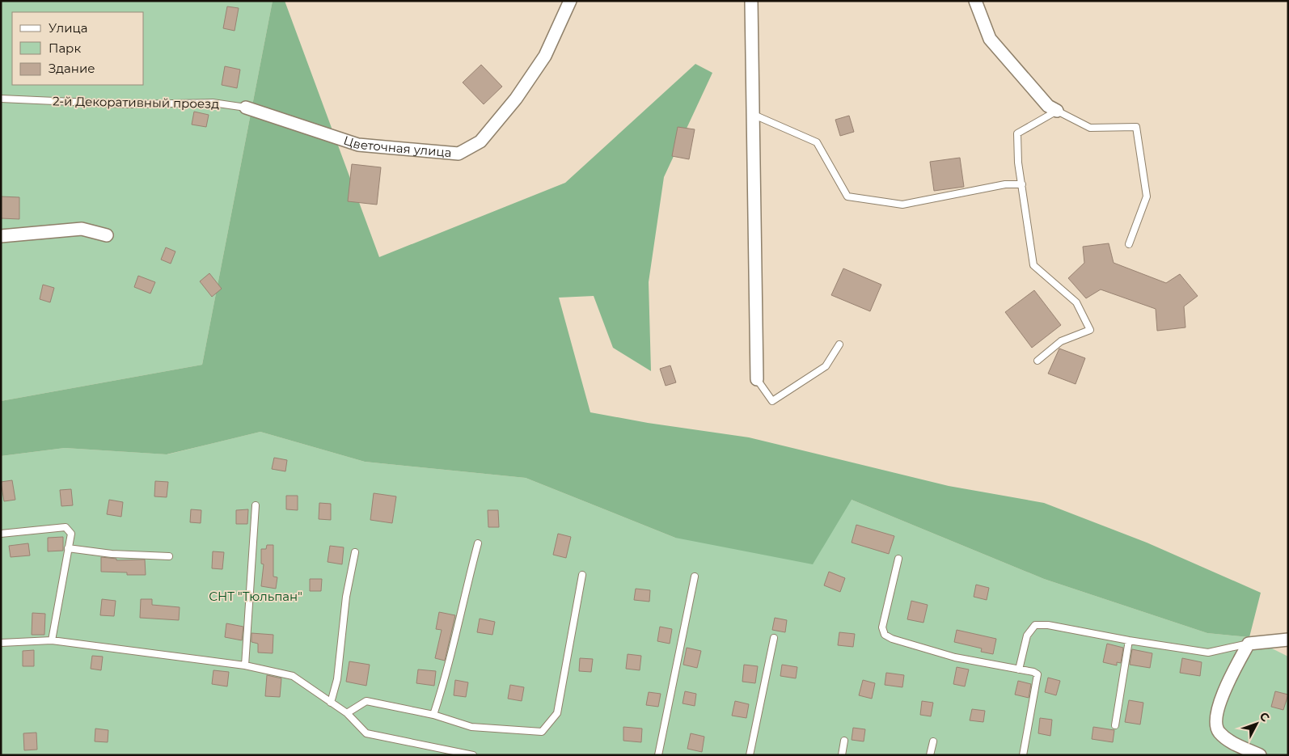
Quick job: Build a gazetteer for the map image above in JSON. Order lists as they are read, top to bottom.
{
  "streets": {
    "street": ["Цветочная улица"],
    "lane": ["2-й Декоративный проезд"]
  },
  "crossings": [
    ["2-й Декоративный проезд", "Цветочная улица"]
  ],
  "parks": ["СНТ \"Тюльпан\""],
  "legend": ["Улица", "Парк", "Здание"],
  "north": "top right"
}
